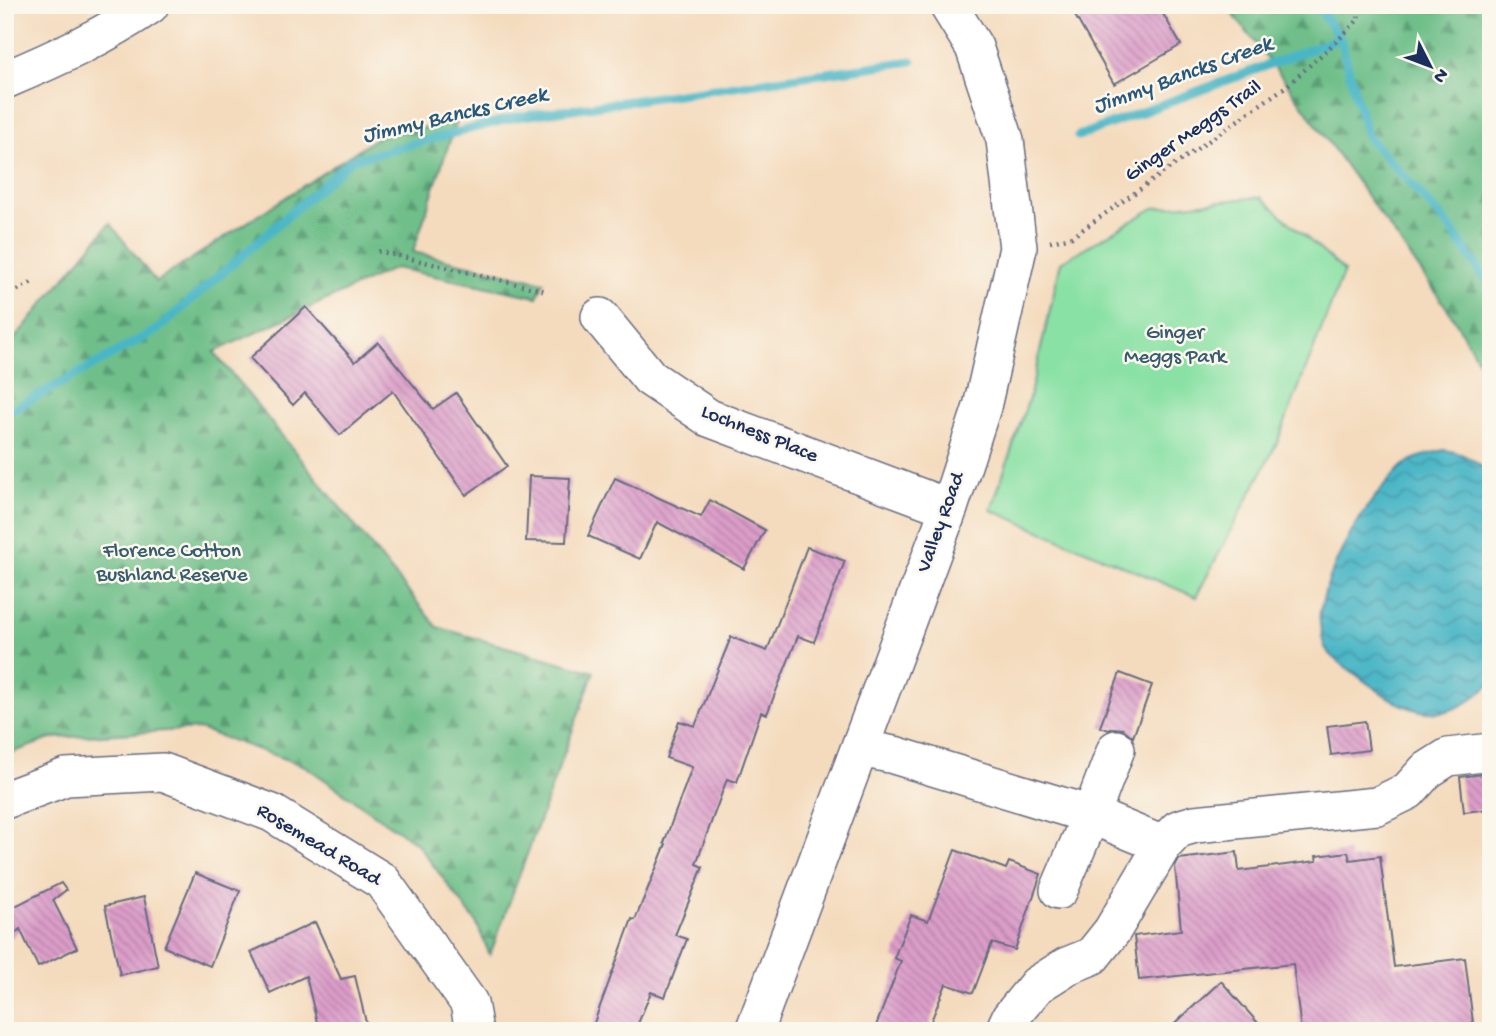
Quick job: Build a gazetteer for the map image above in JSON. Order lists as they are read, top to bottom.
{
  "streets": {
    "street": ["Lochness Place", "Valley Road", "Rosemead Road"],
    "path": ["Ginger Meggs Trail"]
  },
  "crossings": [
    ["Ginger Meggs Trail", "Valley Road"],
    ["Lochness Place", "Valley Road"]
  ],
  "water": ["Jimmy Bancks Creek"],
  "parks": ["Ginger Meggs Park", "Florence Cotton Bushland Reserve"],
  "north": "bottom right"
}
